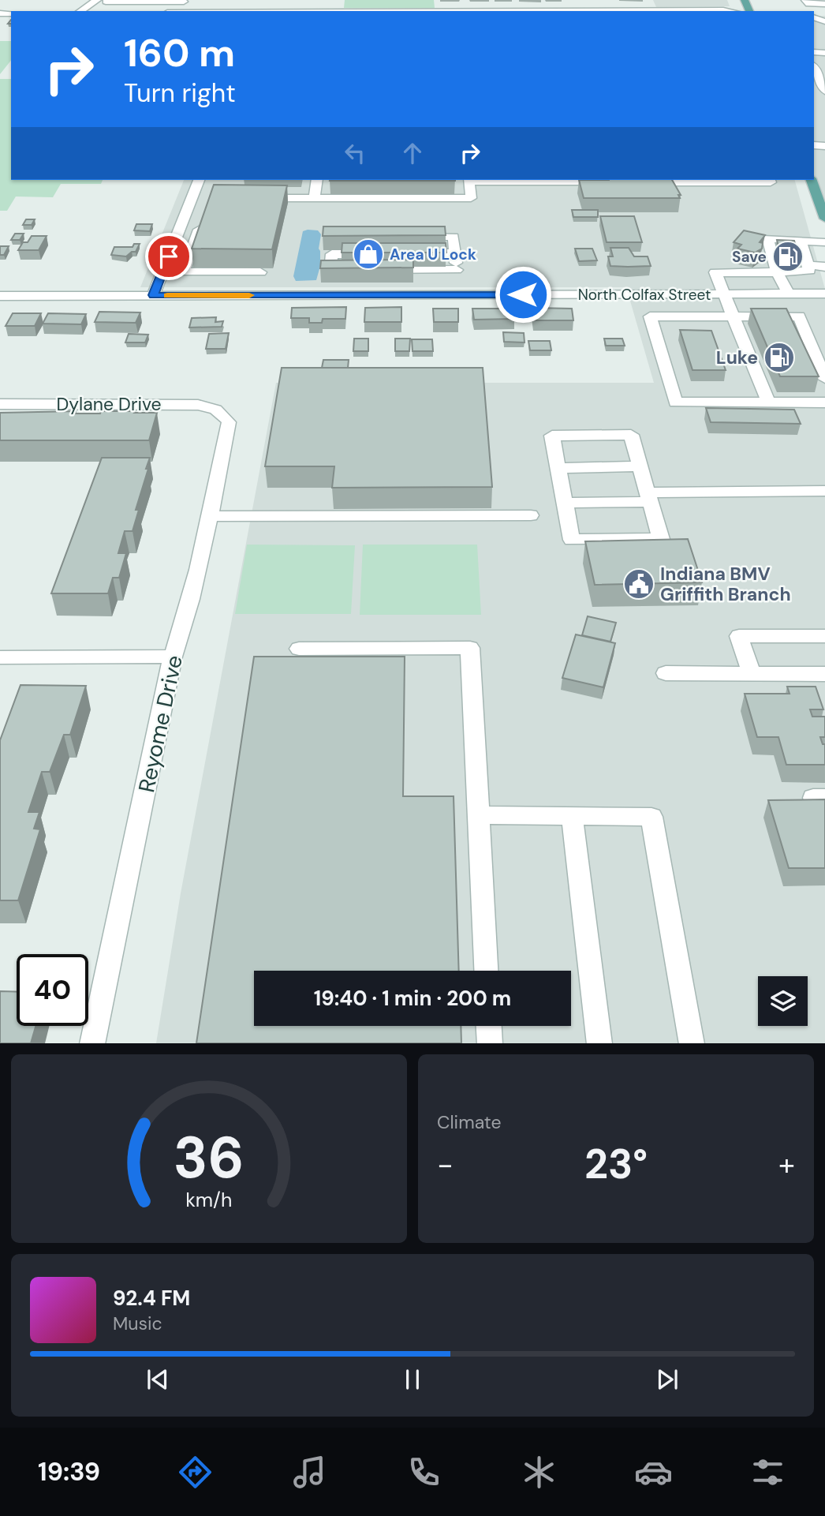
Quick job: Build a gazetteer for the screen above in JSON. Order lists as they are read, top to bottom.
{
  "streets": {
    "street": ["North Colfax Street", "Dylane Drive", "Reyome Drive"]
  },
  "crossings": [
    ["Dylane Drive", "Reyome Drive"]
  ],
  "places": {
    "shop": ["Area U Lock"],
    "fuel station": ["Save", "Luke"],
    "public building": ["Indiana BMV Griffith Branch"]
  },
  "page": {
    "turn": ["160 m", "Turn right"],
    "limit": "40",
    "trip": "19:40 · 1 min · 200 m",
    "tile": "Climate",
    "heat": ["−", "23°", "+"],
    "song": ["92.4 FM", "Music"],
    "tabs": "19:39",
    "gauge": ["36", "km/h"]
  }
}
